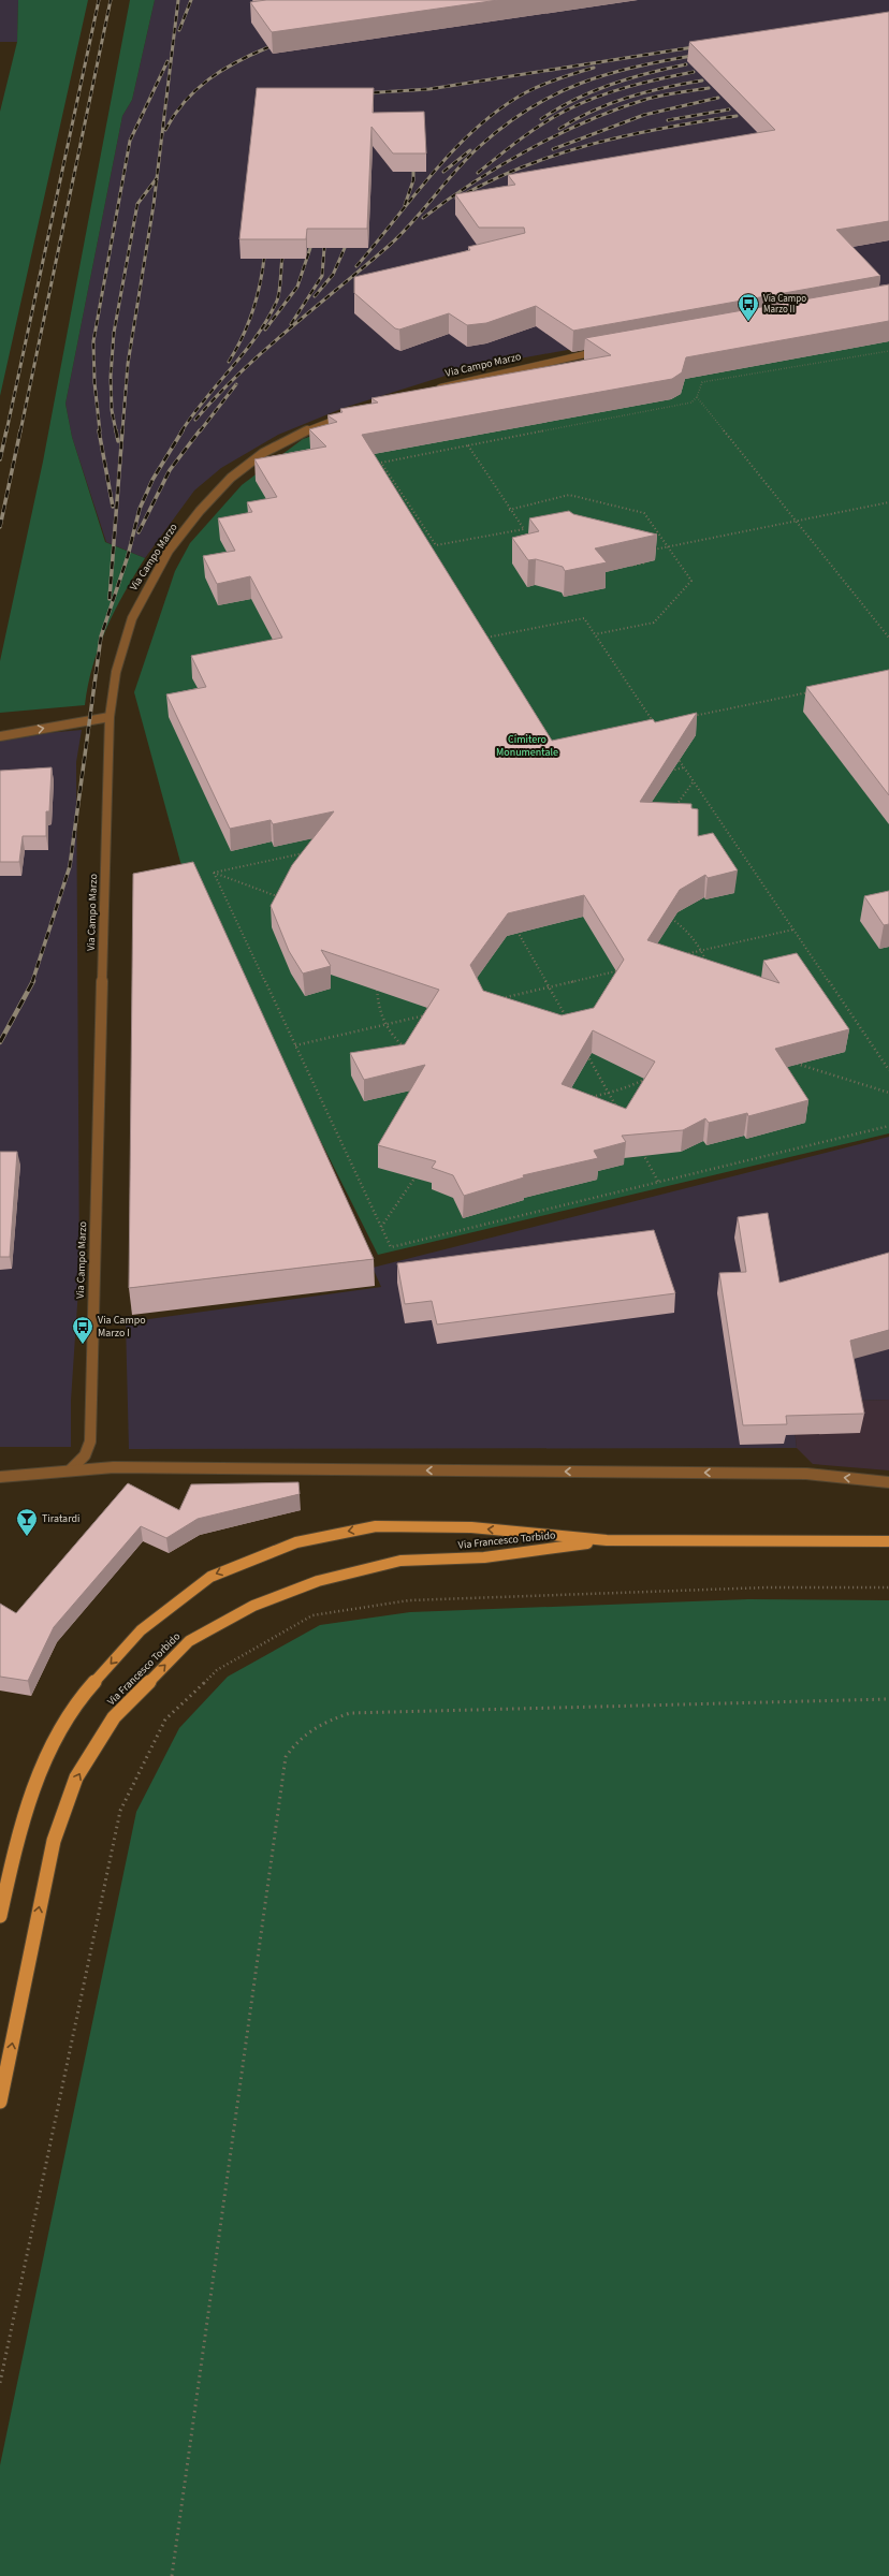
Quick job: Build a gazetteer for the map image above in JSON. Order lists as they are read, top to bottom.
{
  "streets": {
    "main road": ["Via Francesco Torbido"],
    "street": ["Via Campo Marzo"]
  },
  "parks": ["Cimitero Monumentale"],
  "places": {
    "bus stop": ["Via Campo Marzo II", "Via Campo Marzo I"],
    "bar": ["Tiratardi"]
  }
}
